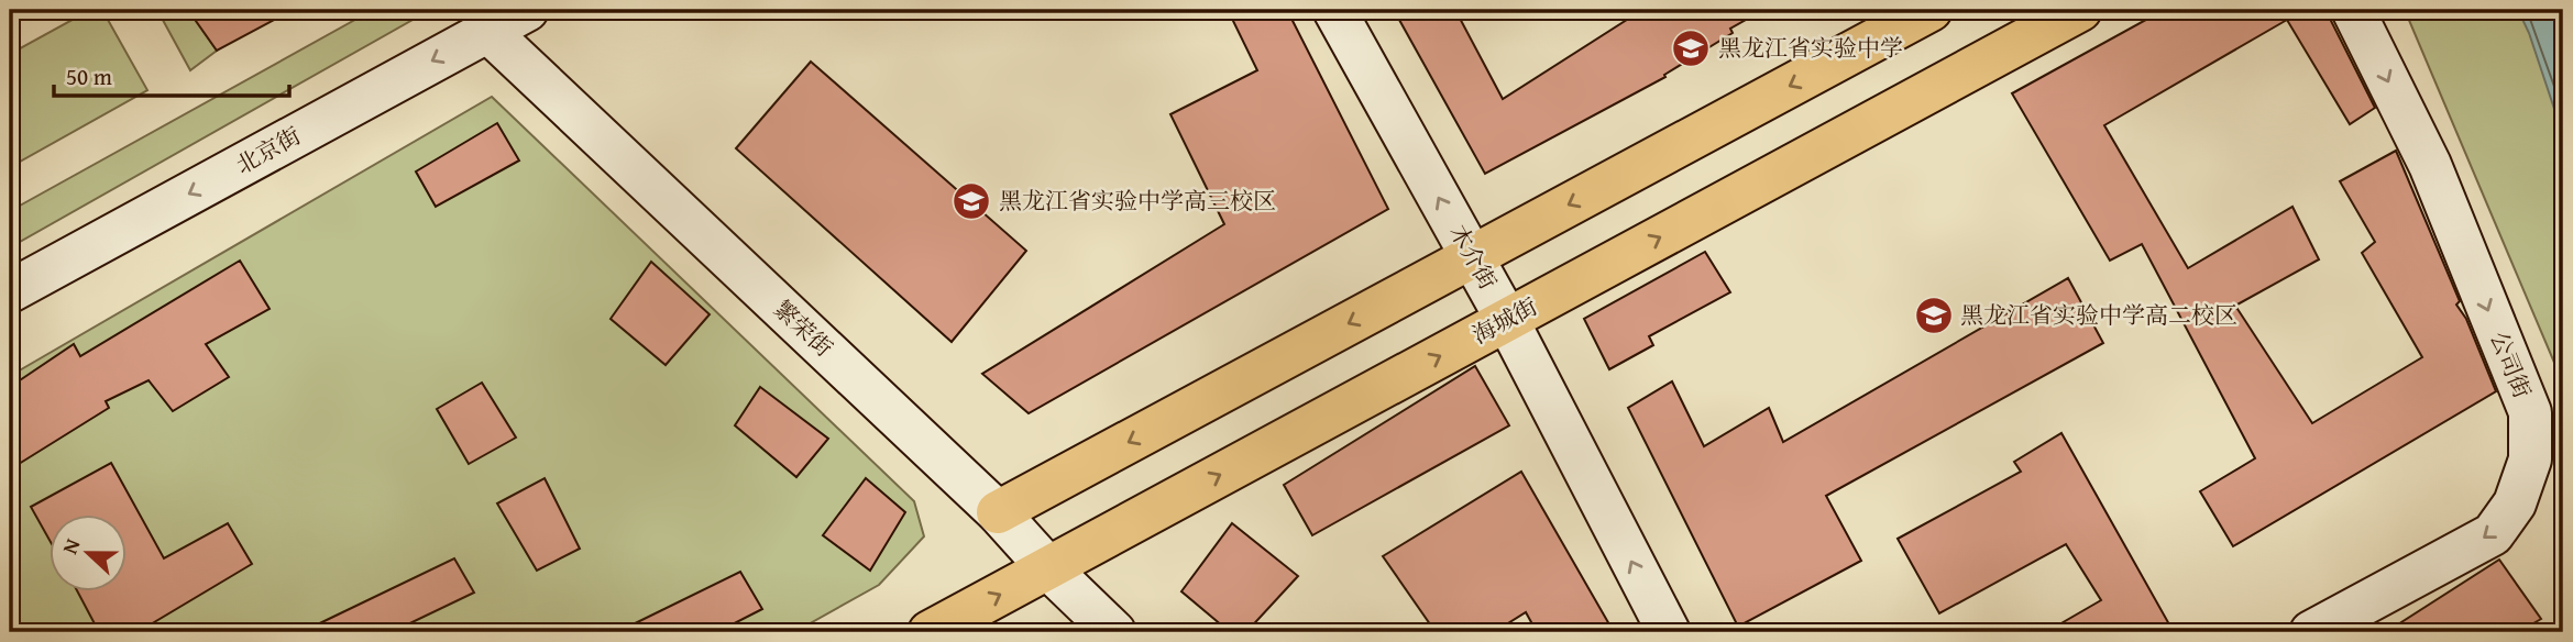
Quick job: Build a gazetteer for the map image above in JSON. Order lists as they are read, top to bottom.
{
  "streets": {
    "main road": ["海城街"],
    "street": [
      "北京街",
      "木介街",
      "繁荣街",
      "公司街"
    ]
  },
  "crossings": [
    ["北京街", "繁荣街"],
    ["木介街", "海城街"],
    ["海城街", "繁荣街"]
  ],
  "one_way": ["北京街", "木介街", "公司街"],
  "places": {
    "school or university": ["黑龙江省实验中学", "黑龙江省实验中学高三校区", "黑龙江省实验中学高二校区"]
  },
  "scale_bar": "50 m",
  "north": "left"
}
